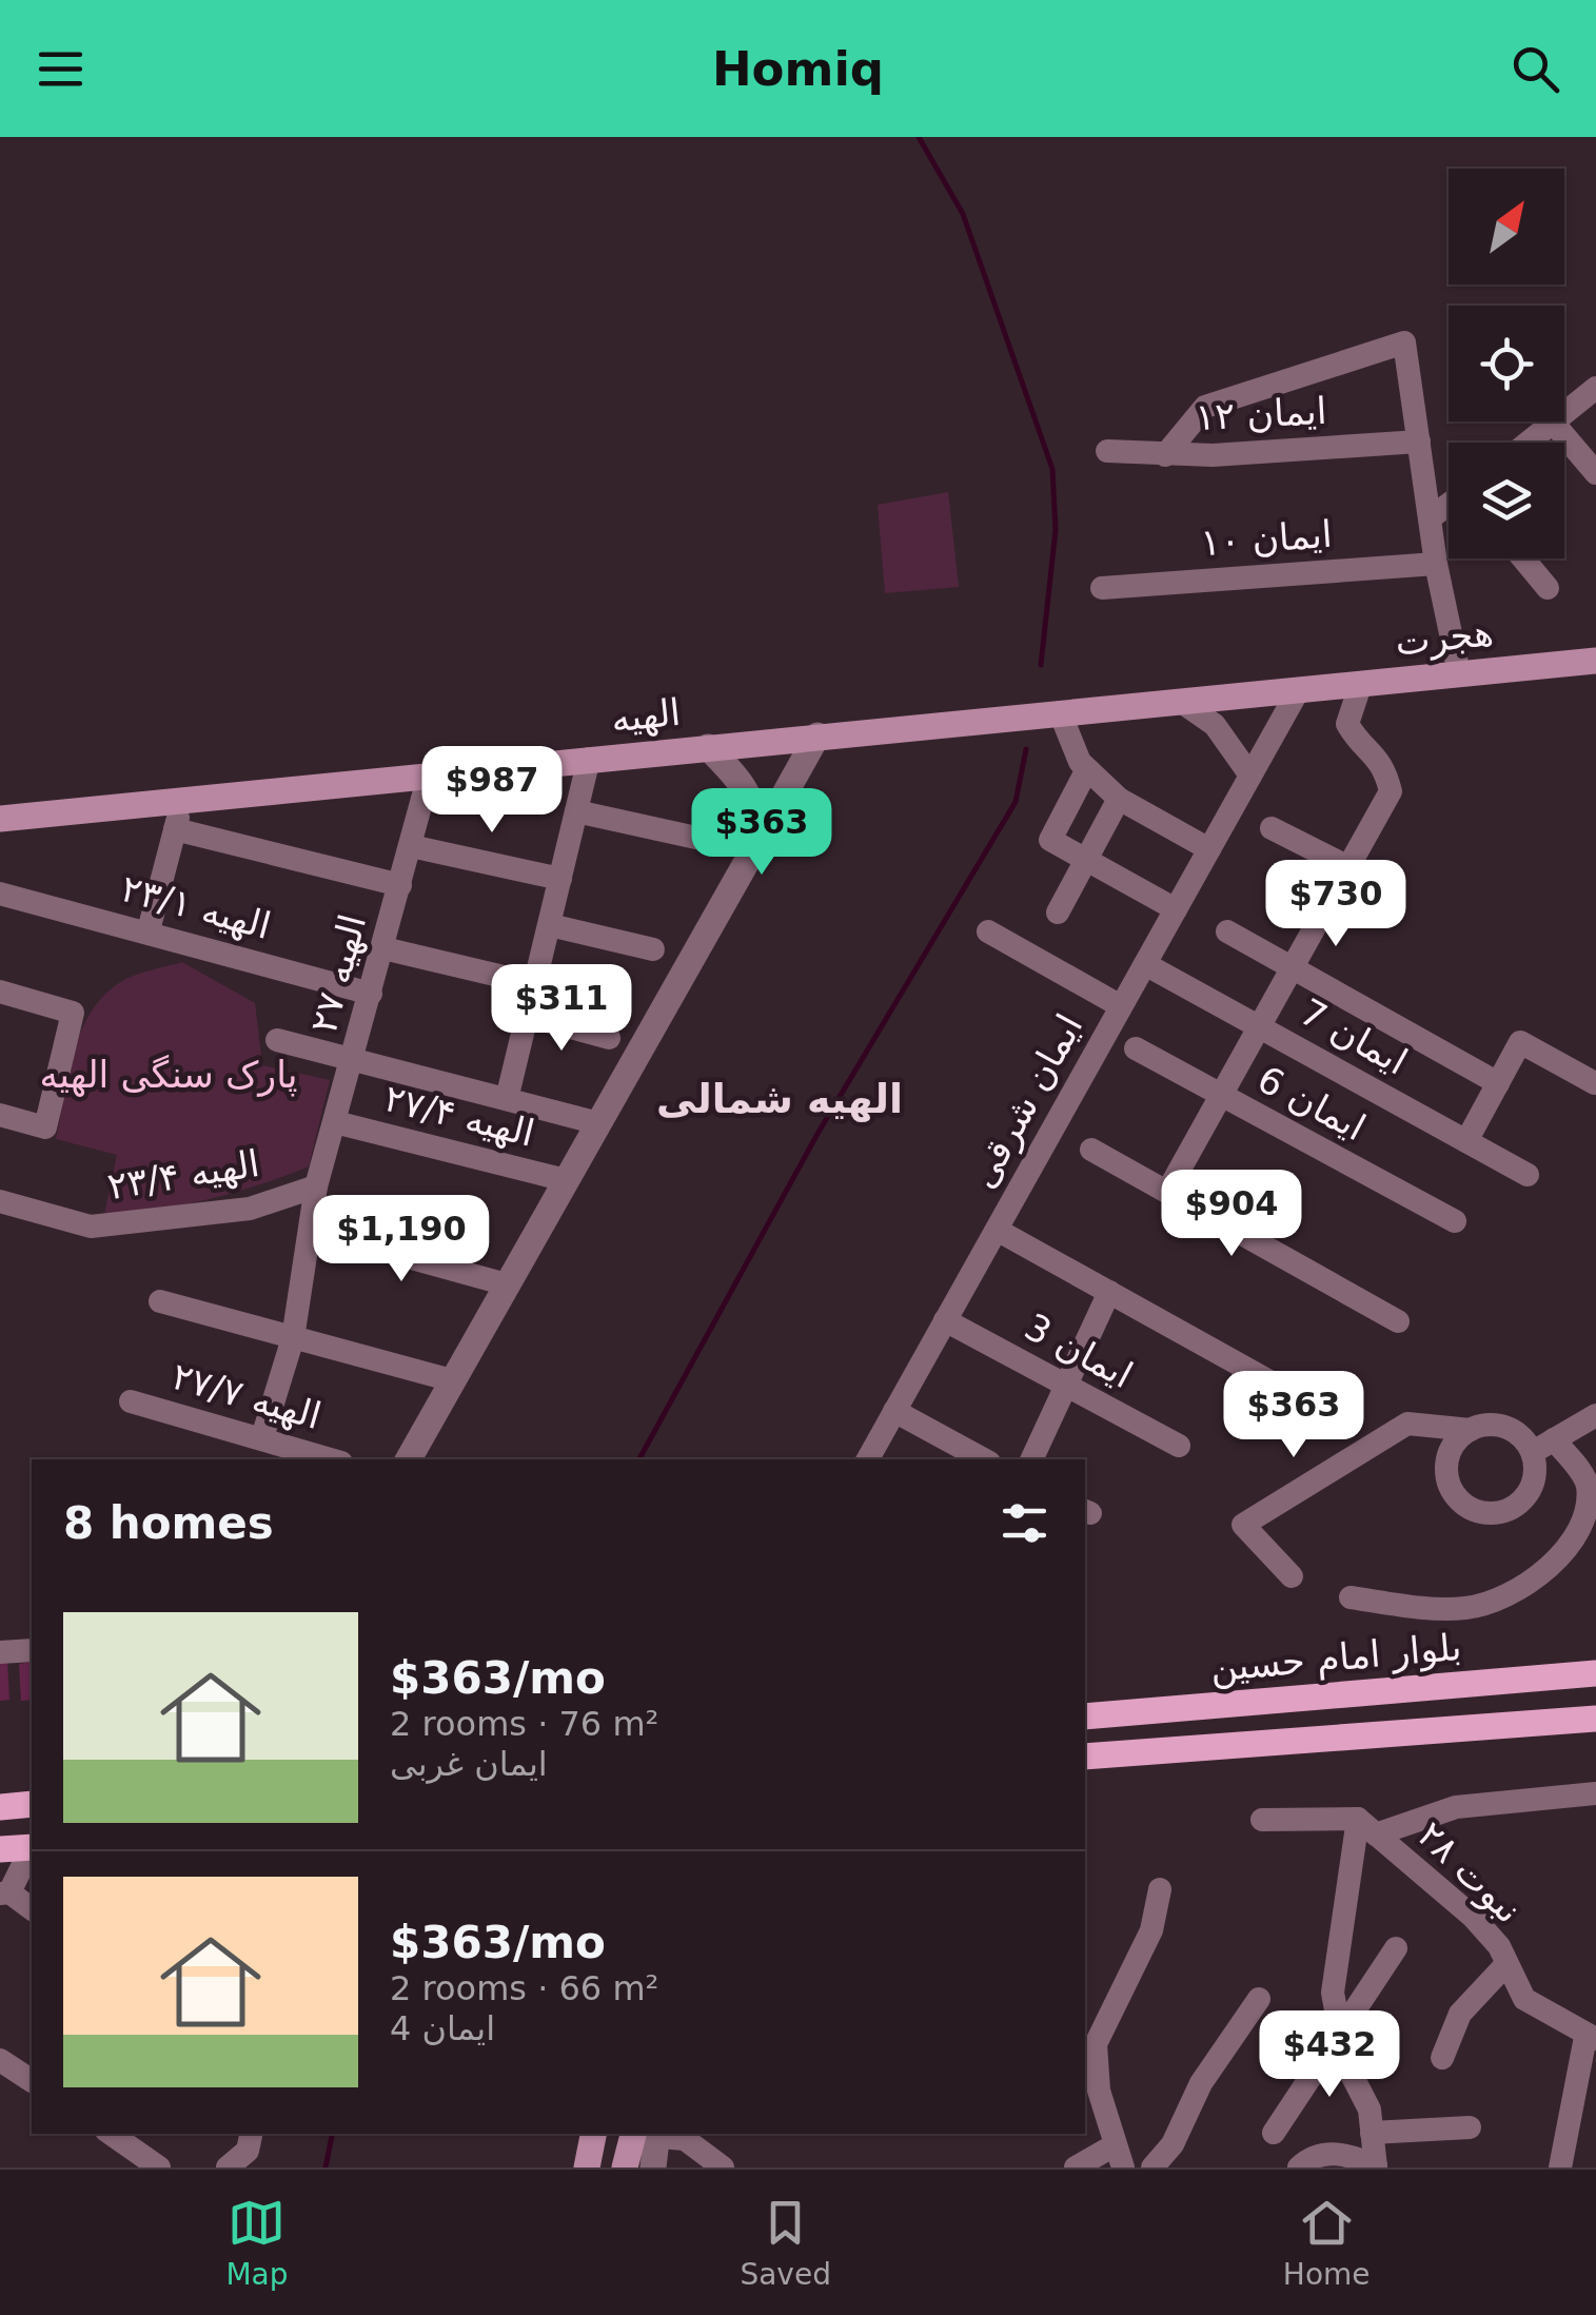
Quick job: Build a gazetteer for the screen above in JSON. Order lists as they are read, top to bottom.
{
  "streets": {
    "main road": ["هجرت", "الهیه", "بلوار امام حسین"],
    "street": [
      "ایمان ۱۲",
      "ایمان ۱۰",
      "الهیه ۲۳/۱",
      "الهیه ۲۷",
      "ایمان 7",
      "ایمان شرقی",
      "ایمان 6",
      "الهیه ۲۷/۴",
      "الهیه ۲۳/۴",
      "ایمان 3",
      "الهیه ۲۷/۷",
      "نبوت ۲۸"
    ]
  },
  "crossings": [
    ["هجرت", "الهیه"],
    ["هجرت", "ایمان شرقی"],
    ["الهیه", "الهیه ۲۷"],
    ["الهیه", "ایمان شرقی"],
    ["الهیه ۲۳/۱", "الهیه ۲۷"],
    ["الهیه ۲۷", "الهیه ۲۷/۴"],
    ["الهیه ۲۷", "الهیه ۲۳/۴"],
    ["الهیه ۲۷", "الهیه ۲۷/۷"],
    ["ایمان 7", "ایمان شرقی"],
    ["ایمان شرقی", "ایمان 3"]
  ],
  "districts": ["الهیه شمالی"],
  "parks": ["پارک سنگی الهیه"],
  "north": "top right",
  "page": {
    "header": "Homiq",
    "price": [
      "$987",
      "$363",
      "$730",
      "$311",
      "$904",
      "$1,190",
      "$363",
      "$432"
    ],
    "heading": "8 homes",
    "list": [
      {
        "name": "$363/mo",
        "note": "2 rooms · 76 m² · ایمان غربی"
      },
      {
        "name": "$363/mo",
        "note": "2 rooms · 66 m² · ایمان 4"
      }
    ],
    "tabs": ["Map", "Saved", "Home"]
  }
}
